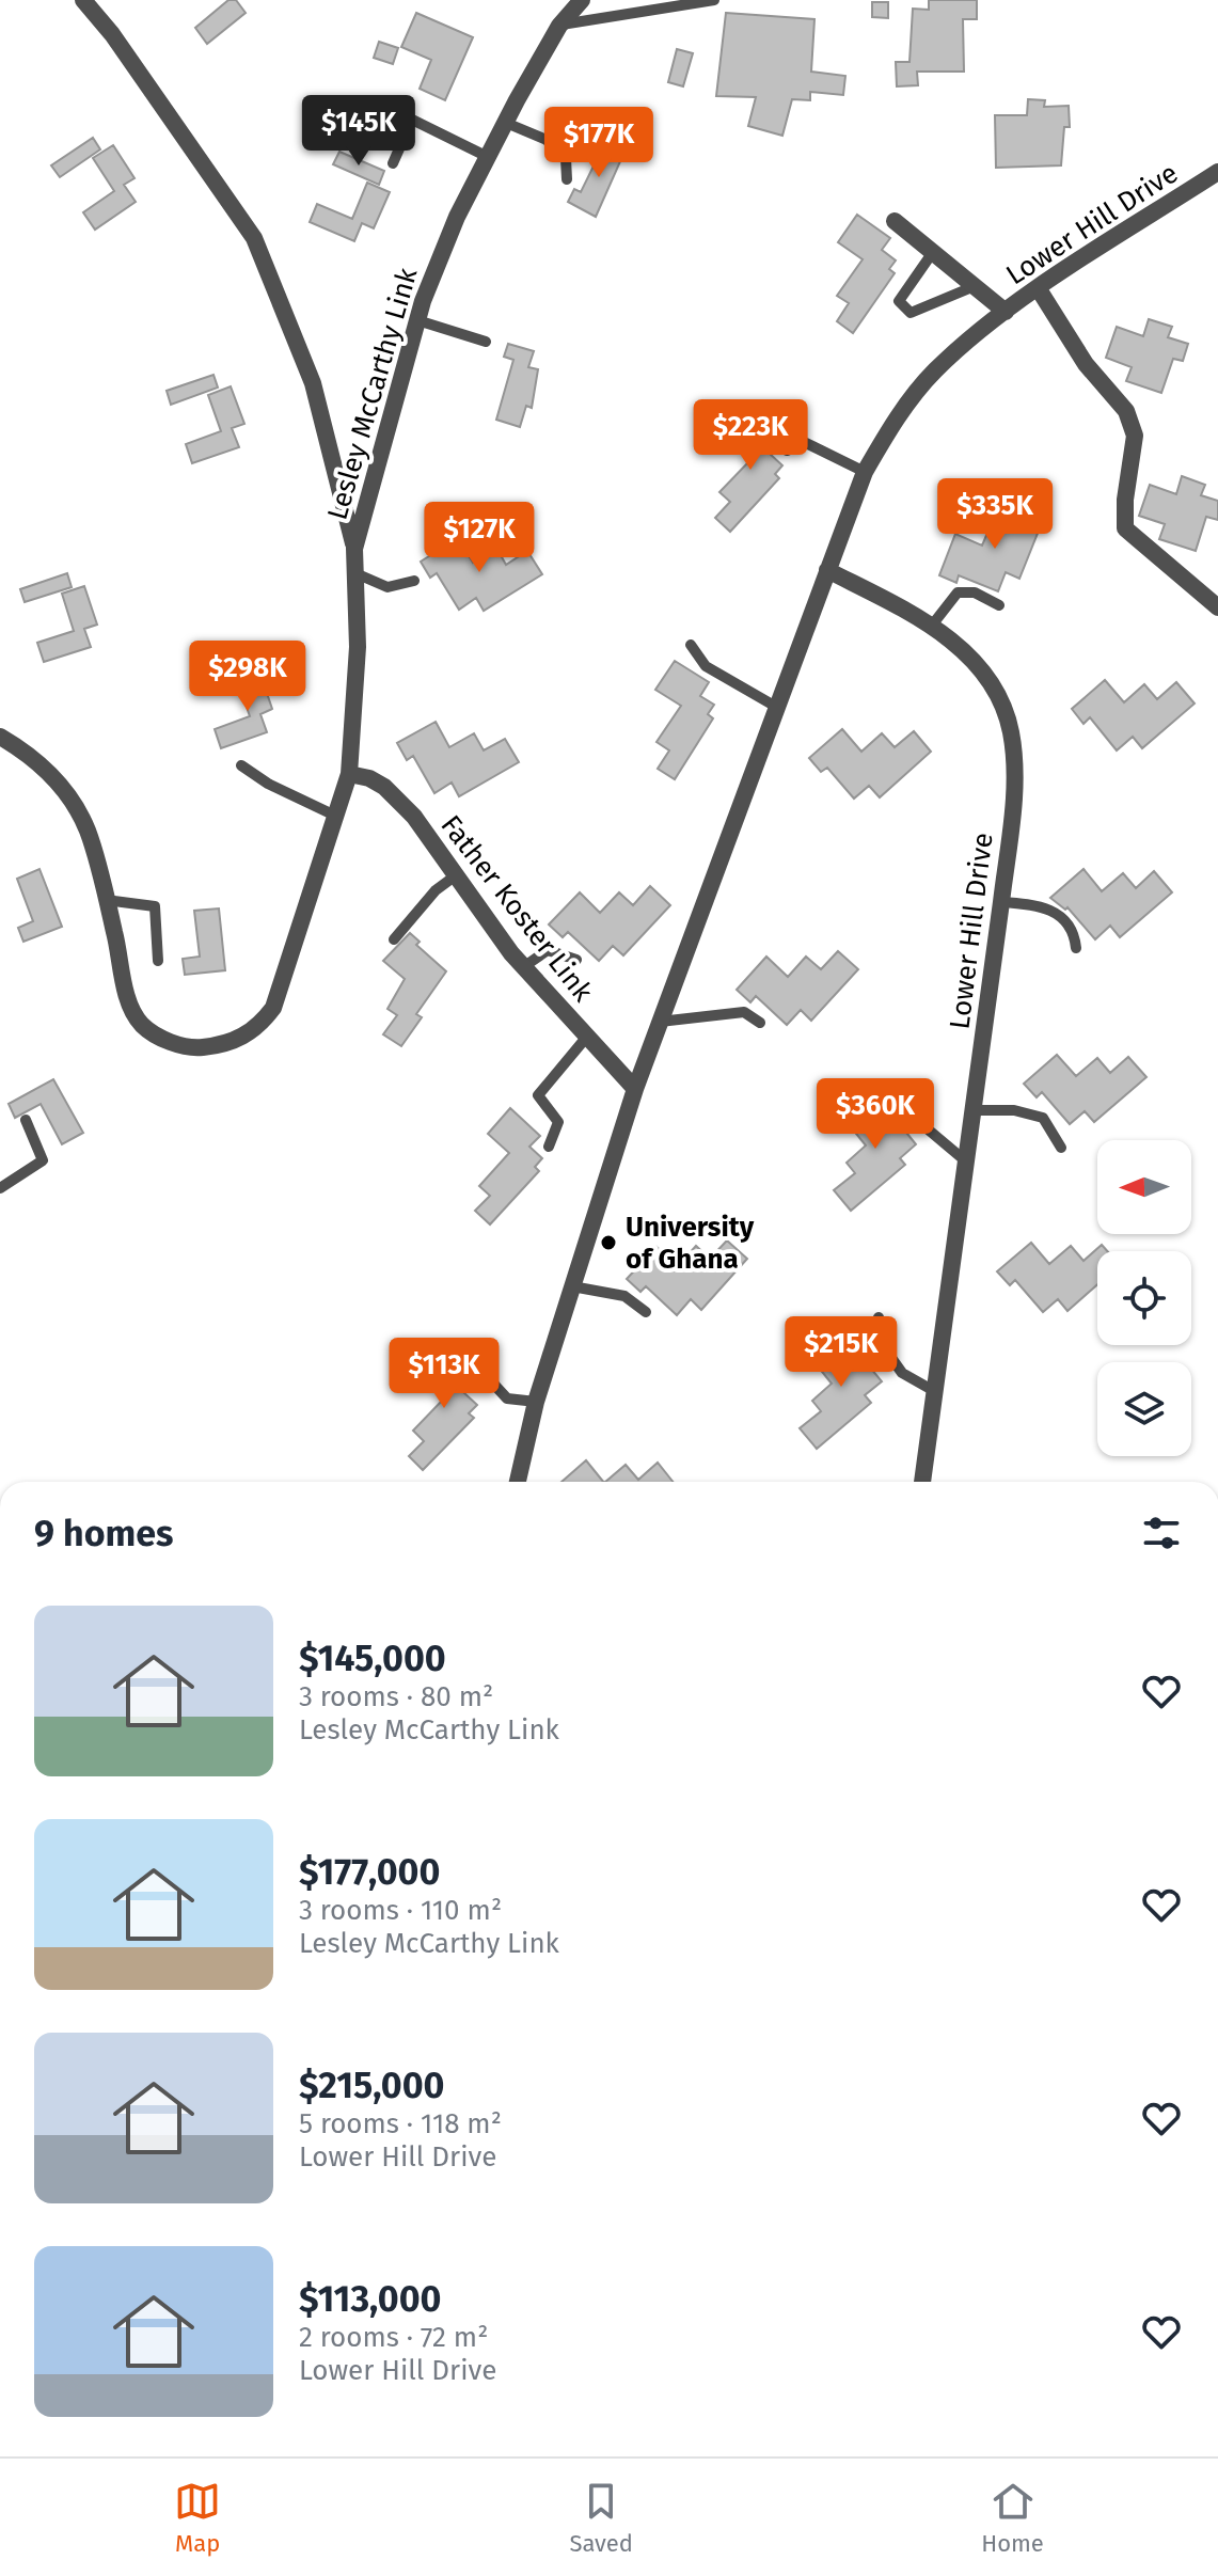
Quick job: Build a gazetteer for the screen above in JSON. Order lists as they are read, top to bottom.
{
  "streets": {
    "street": ["Lower Hill Drive", "Lesley McCarthy Link", "Father Koster Link"]
  },
  "crossings": [
    ["Lower Hill Drive", "Father Koster Link"],
    ["Lesley McCarthy Link", "Father Koster Link"]
  ],
  "places": ["University of Ghana"],
  "north": "left",
  "page": {
    "price": [
      "$145K",
      "$177K",
      "$223K",
      "$335K",
      "$127K",
      "$298K",
      "$360K",
      "$215K",
      "$113K"
    ],
    "heading": "9 homes",
    "list": [
      {
        "name": "$145,000",
        "note": "3 rooms · 80 m² · Lesley McCarthy Link"
      },
      {
        "name": "$177,000",
        "note": "3 rooms · 110 m² · Lesley McCarthy Link"
      },
      {
        "name": "$215,000",
        "note": "5 rooms · 118 m² · Lower Hill Drive"
      },
      {
        "name": "$113,000",
        "note": "2 rooms · 72 m² · Lower Hill Drive"
      }
    ],
    "tabs": ["Map", "Saved", "Home"]
  }
}
